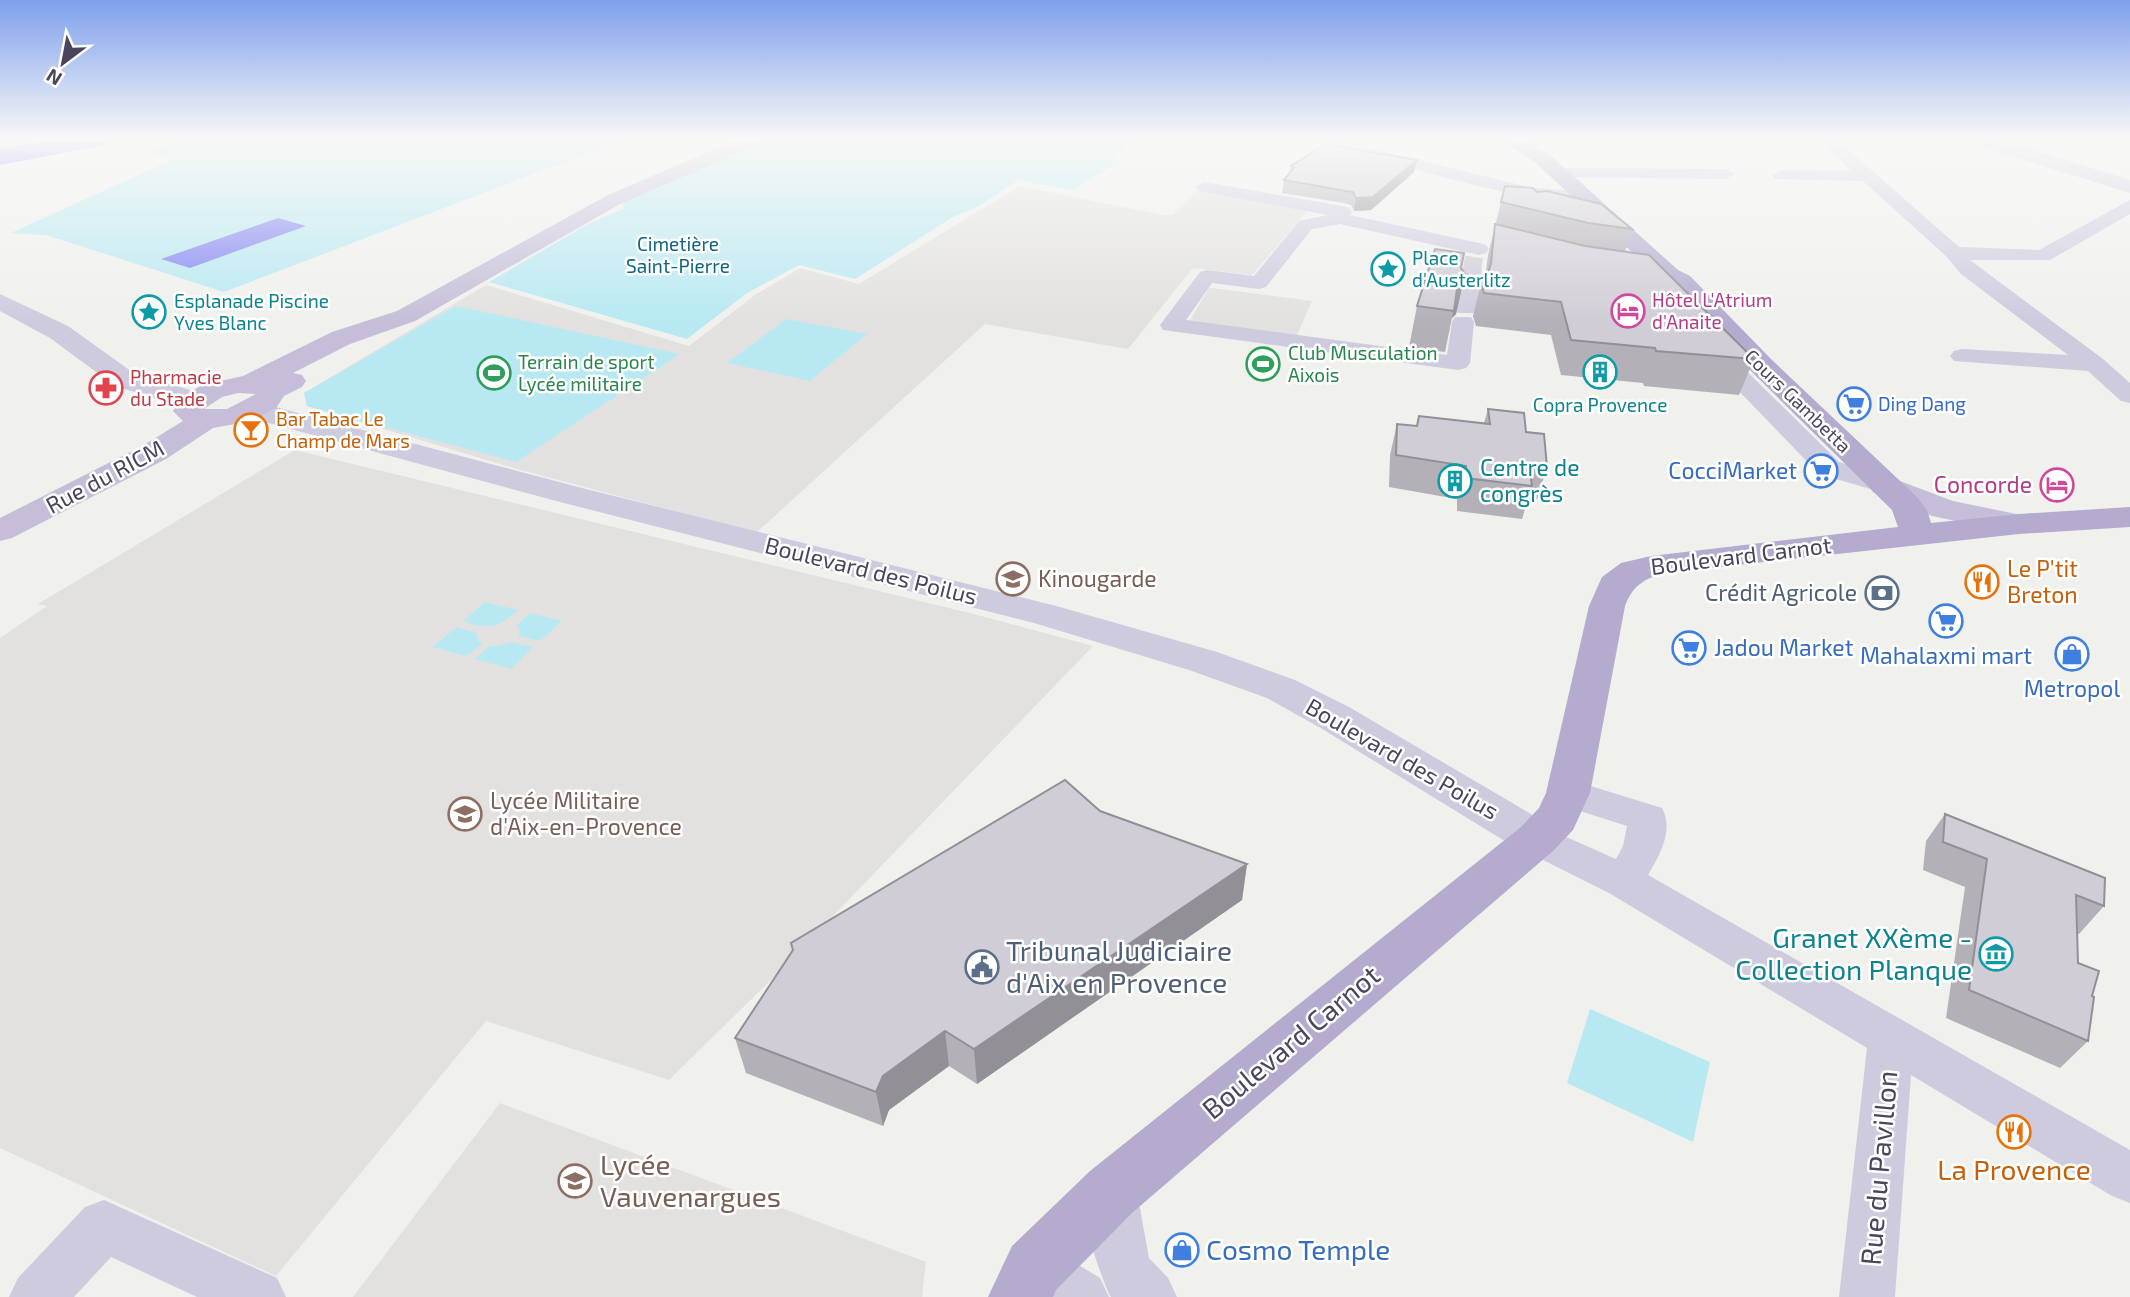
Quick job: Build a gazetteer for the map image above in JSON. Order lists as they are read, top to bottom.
{
  "streets": {
    "main road": ["Cours Gambetta", "Rue du RICM", "Boulevard Carnot"],
    "street": ["Boulevard des Poilus", "Rue du Pavillon"]
  },
  "crossings": [
    ["Cours Gambetta", "Boulevard Carnot"],
    ["Boulevard Carnot", "Boulevard des Poilus"]
  ],
  "parks": ["Cimetière Saint-Pierre"],
  "places": {
    "place": ["Place d'Austerlitz", "Esplanade Piscine Yves Blanc"],
    "hotel": ["Hôtel L'Atrium d'Anaite", "Concorde"],
    "sports": ["Club Musculation Aixois", "Terrain de sport Lycée militaire"],
    "building": ["Copra Provence", "Centre de congrès"],
    "pharmacy": ["Pharmacie du Stade"],
    "supermarket": [
      "Ding Dang",
      "CocciMarket",
      "Mahalaxmi mart",
      "Jadou Market"
    ],
    "bar": ["Bar Tabac Le Champ de Mars"],
    "school or university": ["Kinougarde", "Lycée Militaire d'Aix-en-Provence", "Lycée Vauvenargues"],
    "restaurant": ["Le P'tit Breton", "La Provence"],
    "bank": ["Crédit Agricole"],
    "shop": ["Metropol", "Cosmo Temple"],
    "museum": ["Granet XXème - Collection Planque"],
    "public building": ["Tribunal Judiciaire d'Aix en Provence"]
  },
  "north": "bottom left"
}
